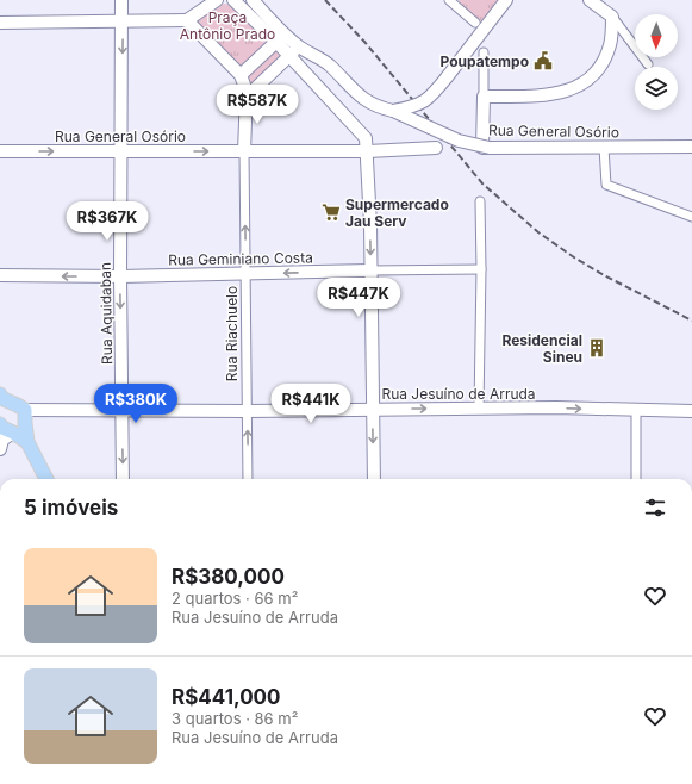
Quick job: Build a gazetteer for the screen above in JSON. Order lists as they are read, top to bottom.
{
  "streets": {
    "street": [
      "Rua General Osório",
      "Rua Geminiano Costa",
      "Rua Aquidaban",
      "Rua Riachuelo",
      "Rua Jesuíno de Arruda"
    ]
  },
  "crossings": [
    ["Rua General Osório", "Rua Aquidaban"],
    ["Rua General Osório", "Rua Riachuelo"],
    ["Rua Geminiano Costa", "Rua Aquidaban"],
    ["Rua Geminiano Costa", "Rua Riachuelo"],
    ["Rua Aquidaban", "Rua Jesuíno de Arruda"],
    ["Rua Riachuelo", "Rua Jesuíno de Arruda"]
  ],
  "one_way": [
    "Rua Geminiano Costa",
    "Rua Aquidaban",
    "Rua Riachuelo",
    "Rua Jesuíno de Arruda"
  ],
  "parks": ["Praça Antônio Prado"],
  "places": {
    "public building": ["Poupatempo"],
    "supermarket": ["Supermercado Jau Serv"],
    "building": ["Residencial Sineu"]
  },
  "north": "bottom",
  "page": {
    "price": [
      "R$587K",
      "R$367K",
      "R$447K",
      "R$380K",
      "R$441K"
    ],
    "heading": "5 imóveis",
    "list": [
      {
        "name": "R$380,000",
        "note": "2 quartos · 66 m² · Rua Jesuíno de Arruda"
      },
      {
        "name": "R$441,000",
        "note": "3 quartos · 86 m² · Rua Jesuíno de Arruda"
      }
    ]
  }
}
